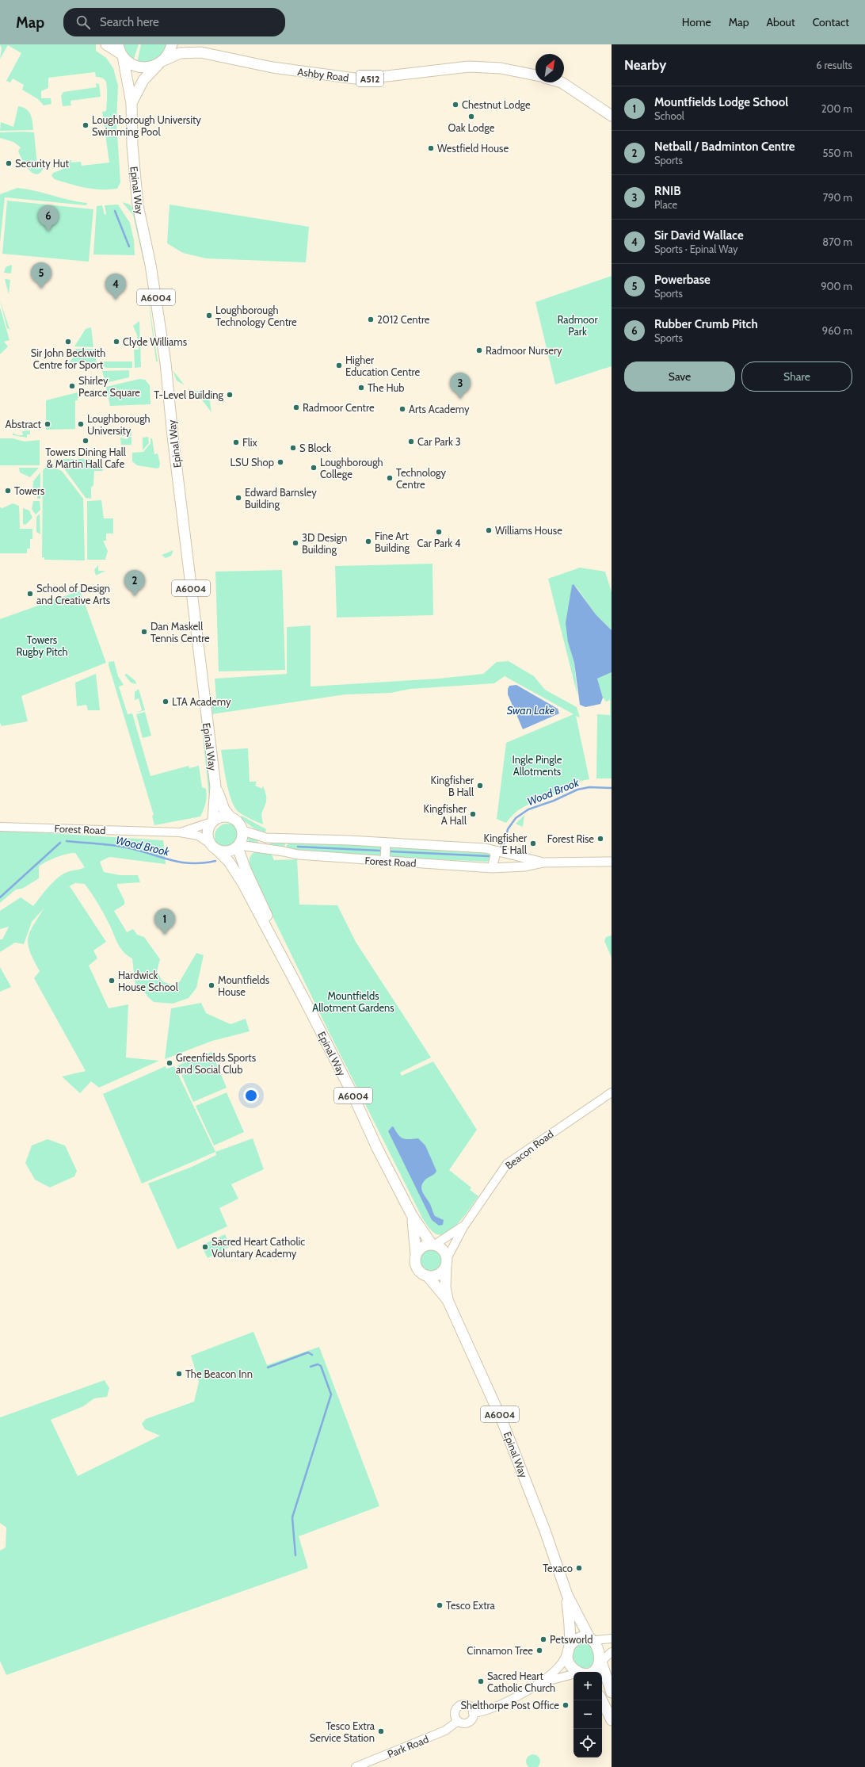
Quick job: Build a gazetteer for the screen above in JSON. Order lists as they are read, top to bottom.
{
  "streets": {
    "main road": [
      "Ashby Road",
      "A512",
      "Epinal Way",
      "A6004",
      "Forest Road"
    ],
    "street": ["Beacon Road", "Park Road"]
  },
  "crossings": [
    ["Ashby Road", "Epinal Way"],
    ["Epinal Way", "A6004"],
    ["Epinal Way", "Forest Road"],
    ["Epinal Way", "Beacon Road"],
    ["A6004", "Forest Road"]
  ],
  "water": ["Swan Lake", "Wood Brook"],
  "parks": [
    "Radmoor Park",
    "Towers Rugby Pitch",
    "Ingle Pingle Allotments",
    "Mountfields Allotment Gardens"
  ],
  "places": [
    "Chestnut Lodge",
    "Oak Lodge",
    "Loughborough University Swimming Pool",
    "Westfield House",
    "Security Hut",
    "Loughborough Technology Centre",
    "2012 Centre",
    "Sir John Beckwith Centre for Sport",
    "Clyde Williams",
    "Radmoor Nursery",
    "Higher Education Centre",
    "Shirley Pearce Square",
    "The Hub",
    "T-Level Building",
    "Radmoor Centre",
    "Arts Academy",
    "Abstract",
    "Loughborough University",
    "Towers Dining Hall & Martin Hall Cafe",
    "Car Park 3",
    "Flix",
    "S Block",
    "LSU Shop",
    "Loughborough College",
    "Technology Centre",
    "Towers",
    "Edward Barnsley Building",
    "Williams House",
    "Car Park 4",
    "Fine Art Building",
    "3D Design Building",
    "School of Design and Creative Arts",
    "Dan Maskell Tennis Centre",
    "LTA Academy",
    "Kingfisher B Hall",
    "Kingfisher A Hall",
    "Forest Rise",
    "Kingfisher E Hall",
    "Hardwick House School",
    "Mountfields House",
    "Greenfields Sports and Social Club",
    "Sacred Heart Catholic Voluntary Academy",
    "The Beacon Inn",
    "Texaco",
    "Tesco Extra",
    "Petsworld",
    "Cinnamon Tree",
    "Sacred Heart Catholic Church",
    "Shelthorpe Post Office",
    "Tesco Extra Service Station"
  ],
  "north": "top right",
  "page": {
    "header": "Map",
    "search": "Search here",
    "nav": [
      "Home",
      "Map",
      "About",
      "Contact"
    ],
    "heading": ["Nearby", "6 results"],
    "list": [
      {
        "mark": "1",
        "name": "Mountfields Lodge School",
        "note": "School",
        "value": "200 m"
      },
      {
        "mark": "2",
        "name": "Netball / Badminton Centre",
        "note": "Sports",
        "value": "550 m"
      },
      {
        "mark": "3",
        "name": "RNIB",
        "note": "Place",
        "value": "790 m"
      },
      {
        "mark": "4",
        "name": "Sir David Wallace",
        "note": "Sports · Epinal Way",
        "value": "870 m"
      },
      {
        "mark": "5",
        "name": "Powerbase",
        "note": "Sports",
        "value": "900 m"
      },
      {
        "mark": "6",
        "name": "Rubber Crumb Pitch",
        "note": "Sports",
        "value": "960 m"
      }
    ],
    "pins": [
      "6",
      "5",
      "4",
      "3",
      "2",
      "1"
    ],
    "buttons": ["Save", "Share"],
    "map_buttons": ["+", "−"]
  }
}
